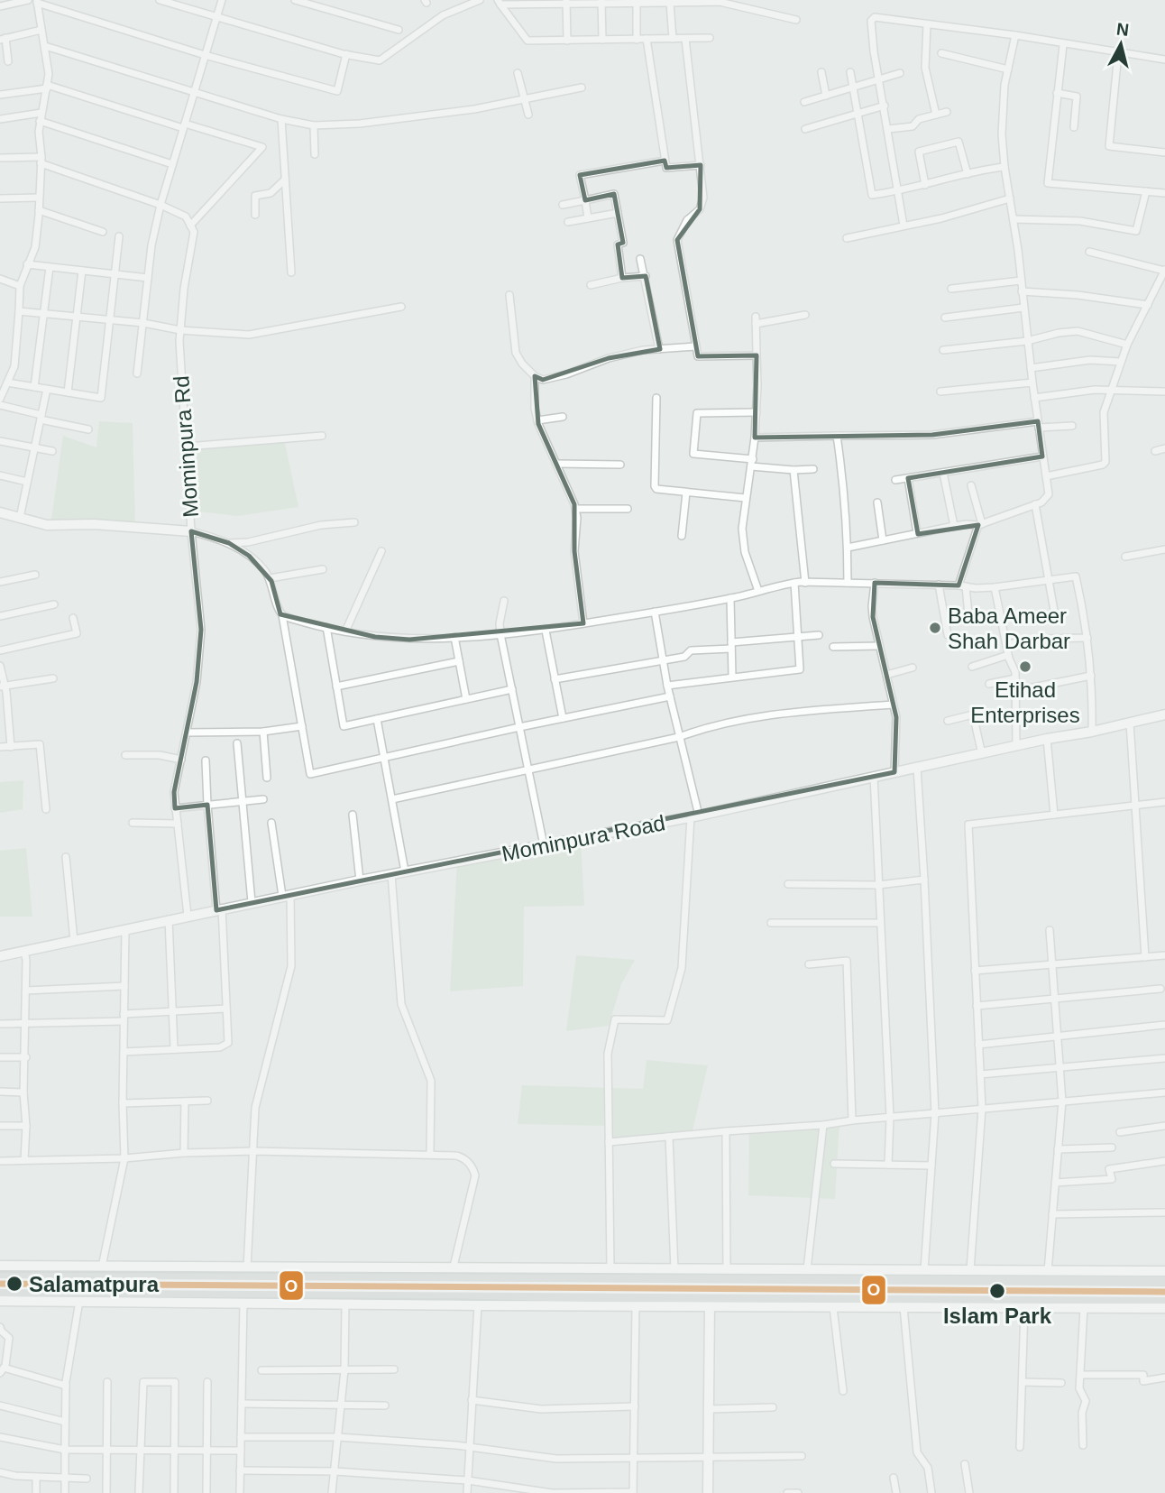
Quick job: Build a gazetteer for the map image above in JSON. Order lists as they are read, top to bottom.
{
  "streets": {
    "street": ["Mominpura Rd", "Mominpura Road"]
  },
  "crossings": [
    ["Mominpura Rd", "Mominpura Road"]
  ],
  "places": [
    "Baba Ameer Shah Darbar",
    "Etihad Enterprises",
    "Salamatpura",
    "Islam Park"
  ],
  "lines": ["transit line O"],
  "north": "top"
}
